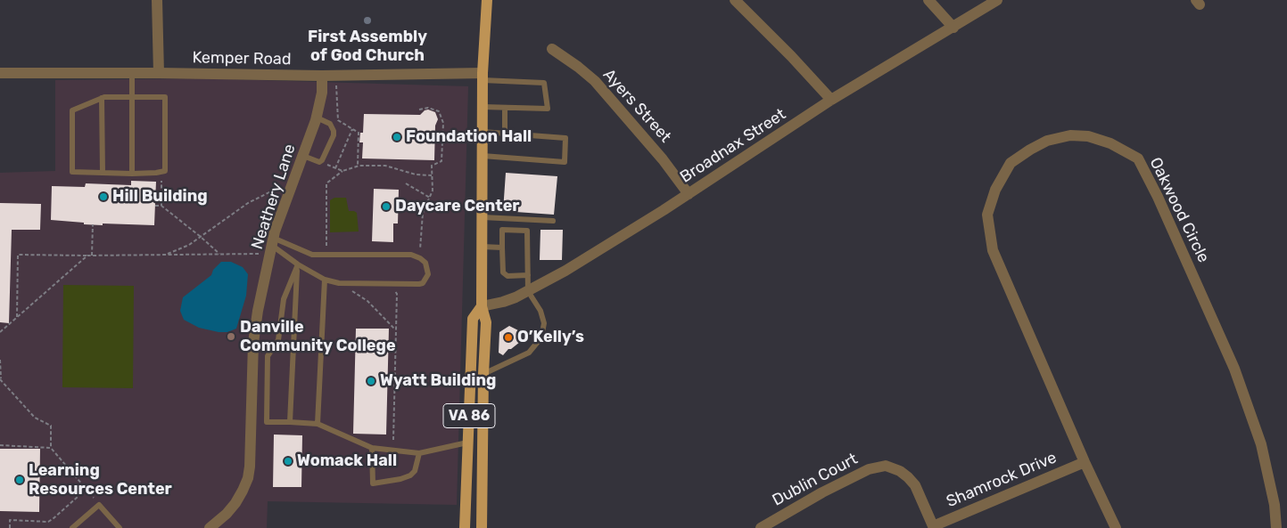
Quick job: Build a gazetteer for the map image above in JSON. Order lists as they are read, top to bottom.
{
  "streets": {
    "main road": ["VA 86"],
    "street": [
      "Kemper Road",
      "Ayers Street",
      "Broadnax Street",
      "Neathery Lane",
      "Oakwood Circle",
      "Dublin Court",
      "Shamrock Drive"
    ]
  },
  "crossings": [
    ["Kemper Road", "Neathery Lane"],
    ["Kemper Road", "VA 86"],
    ["Ayers Street", "Broadnax Street"],
    ["Broadnax Street", "VA 86"],
    ["Oakwood Circle", "Shamrock Drive"],
    ["Dublin Court", "Shamrock Drive"]
  ],
  "places": [
    "First Assembly of God Church",
    "Foundation Hall",
    "Hill Building",
    "Daycare Center",
    "Danville Community College",
    "O’Kelly’s",
    "Wyatt Building",
    "Womack Hall",
    "Learning Resources Center"
  ]
}
